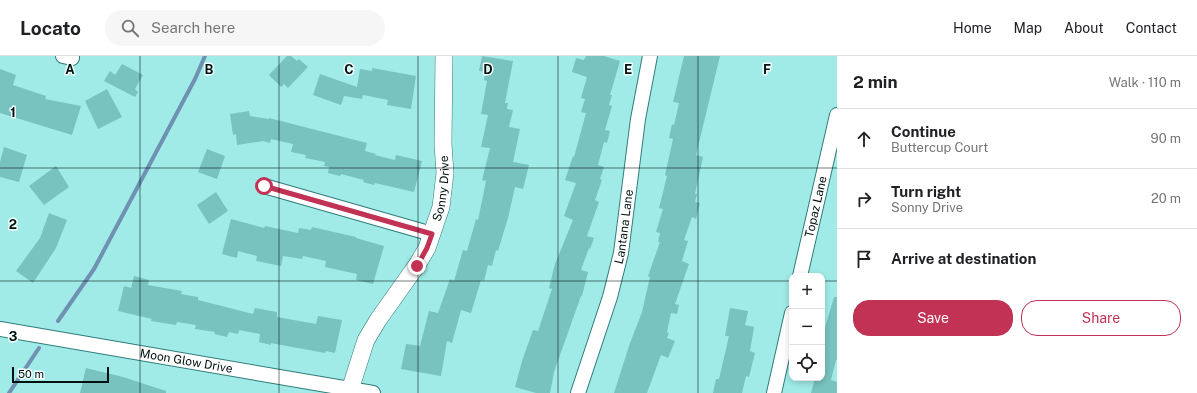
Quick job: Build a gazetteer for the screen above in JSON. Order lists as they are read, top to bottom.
{
  "streets": {
    "street": [
      "Sonny Drive",
      "Topaz Lane",
      "Lantana Lane",
      "Moon Glow Drive"
    ]
  },
  "crossings": [
    ["Sonny Drive", "Moon Glow Drive"]
  ],
  "scale_bar": "50 m",
  "page": {
    "header": "Locato",
    "search": "Search here",
    "nav": [
      "Home",
      "Map",
      "About",
      "Contact"
    ],
    "heading": ["2 min", "Walk · 110 m"],
    "list": [
      ["Continue", "Buttercup Court", "90 m"],
      ["Turn right", "Sonny Drive", "20 m"],
      "Arrive at destination"
    ],
    "map_buttons": ["+", "−"],
    "buttons": ["Save", "Share"],
    "scale": "50 m"
  },
  "grid": {
    "columns": [
      "A",
      "B",
      "C",
      "D",
      "E",
      "F"
    ],
    "rows": ["1", "2", "3"]
  }
}
